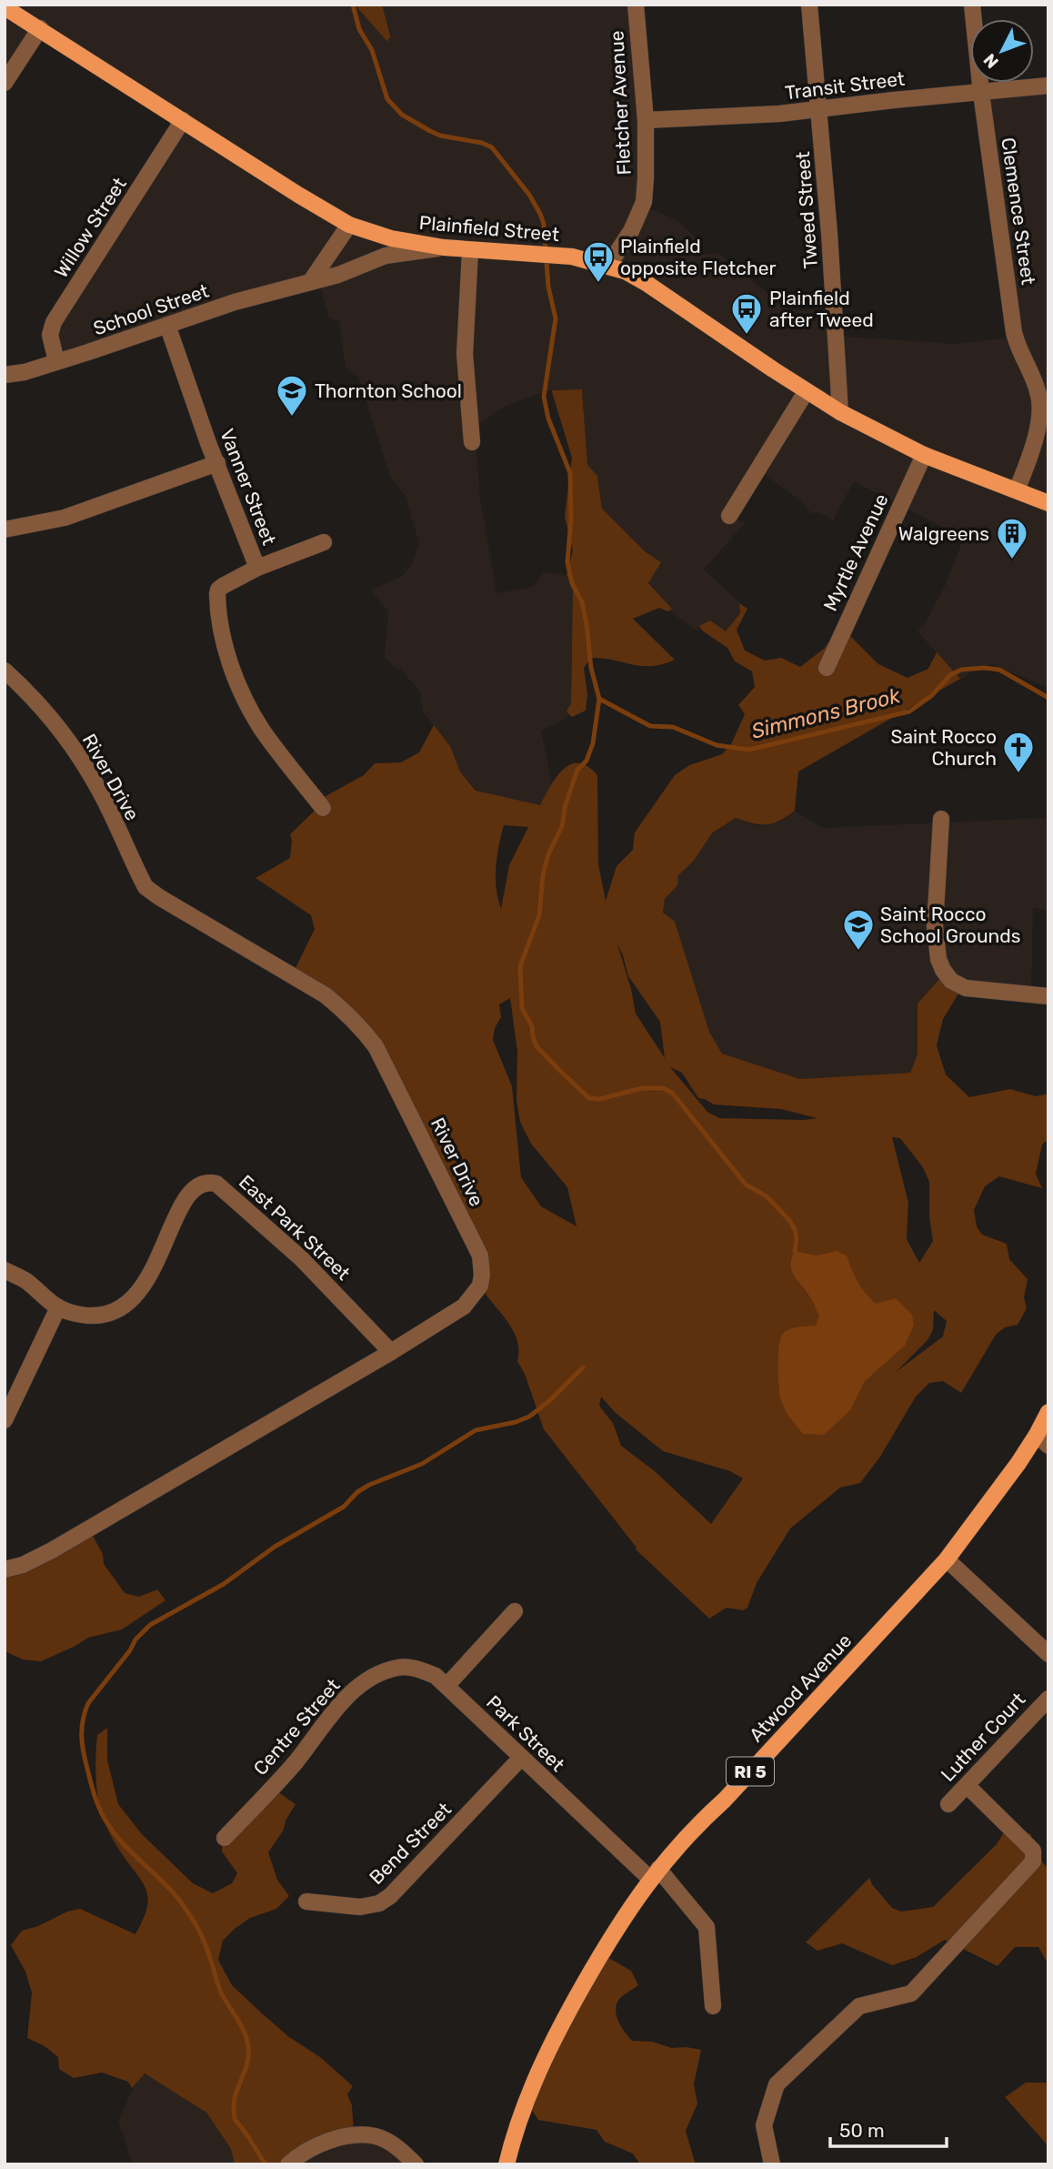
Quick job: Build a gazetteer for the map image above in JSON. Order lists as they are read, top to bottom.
{
  "streets": {
    "main road": ["Plainfield Street", "Atwood Avenue", "RI 5"],
    "street": [
      "Transit Street",
      "Fletcher Avenue",
      "Tweed Street",
      "Clemence Street",
      "Willow Street",
      "School Street",
      "Vanner Street",
      "Myrtle Avenue",
      "River Drive",
      "East Park Street",
      "Centre Street",
      "Park Street",
      "Luther Court",
      "Bend Street"
    ]
  },
  "crossings": [
    ["Transit Street", "Fletcher Avenue"],
    ["Transit Street", "Tweed Street"],
    ["Transit Street", "Clemence Street"],
    ["Fletcher Avenue", "Plainfield Street"],
    ["Tweed Street", "Plainfield Street"],
    ["Clemence Street", "Plainfield Street"],
    ["Willow Street", "Plainfield Street"],
    ["Willow Street", "School Street"],
    ["Plainfield Street", "School Street"],
    ["Plainfield Street", "Myrtle Avenue"],
    ["School Street", "Vanner Street"],
    ["River Drive", "East Park Street"],
    ["Atwood Avenue", "Park Street"],
    ["Centre Street", "Park Street"],
    ["Park Street", "Bend Street"]
  ],
  "water": ["Simmons Brook"],
  "places": {
    "bus stop": ["Plainfield opposite Fletcher", "Plainfield after Tweed"],
    "school or university": ["Thornton School", "Saint Rocco School Grounds"],
    "building": ["Walgreens"],
    "church": ["Saint Rocco Church"]
  },
  "scale_bar": "50 m",
  "north": "bottom left"
}
